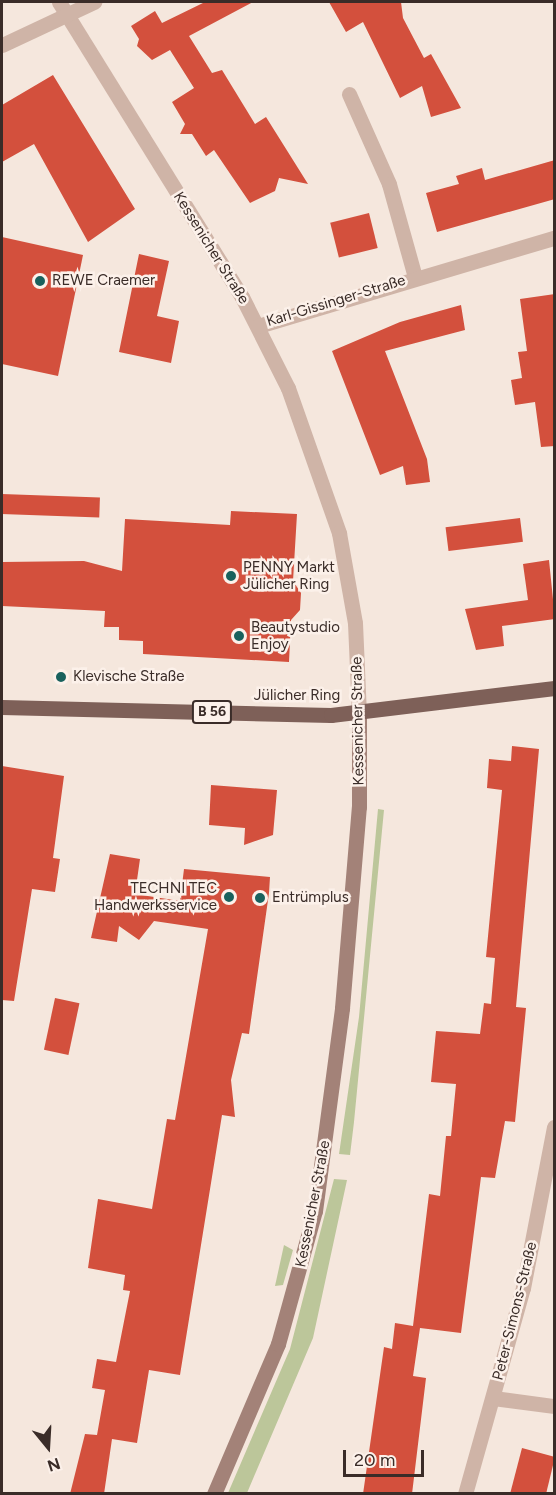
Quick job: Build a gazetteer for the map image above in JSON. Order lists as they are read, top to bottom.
{
  "streets": {
    "main road": ["Kessenicher Straße", "Jülicher Ring", "B 56"],
    "street": ["Karl-Gissinger-Straße", "Peter-Simons-Straße"]
  },
  "crossings": [
    ["Kessenicher Straße", "Karl-Gissinger-Straße"],
    ["Kessenicher Straße", "Jülicher Ring"]
  ],
  "places": [
    "REWE Craemer",
    "PENNY Markt Jülicher Ring",
    "Beautystudio Enjoy",
    "Klevische Straße",
    "TECHNI TEC Handwerksservice",
    "Entrümplus"
  ],
  "scale_bar": "20 m",
  "north": "bottom"
}
